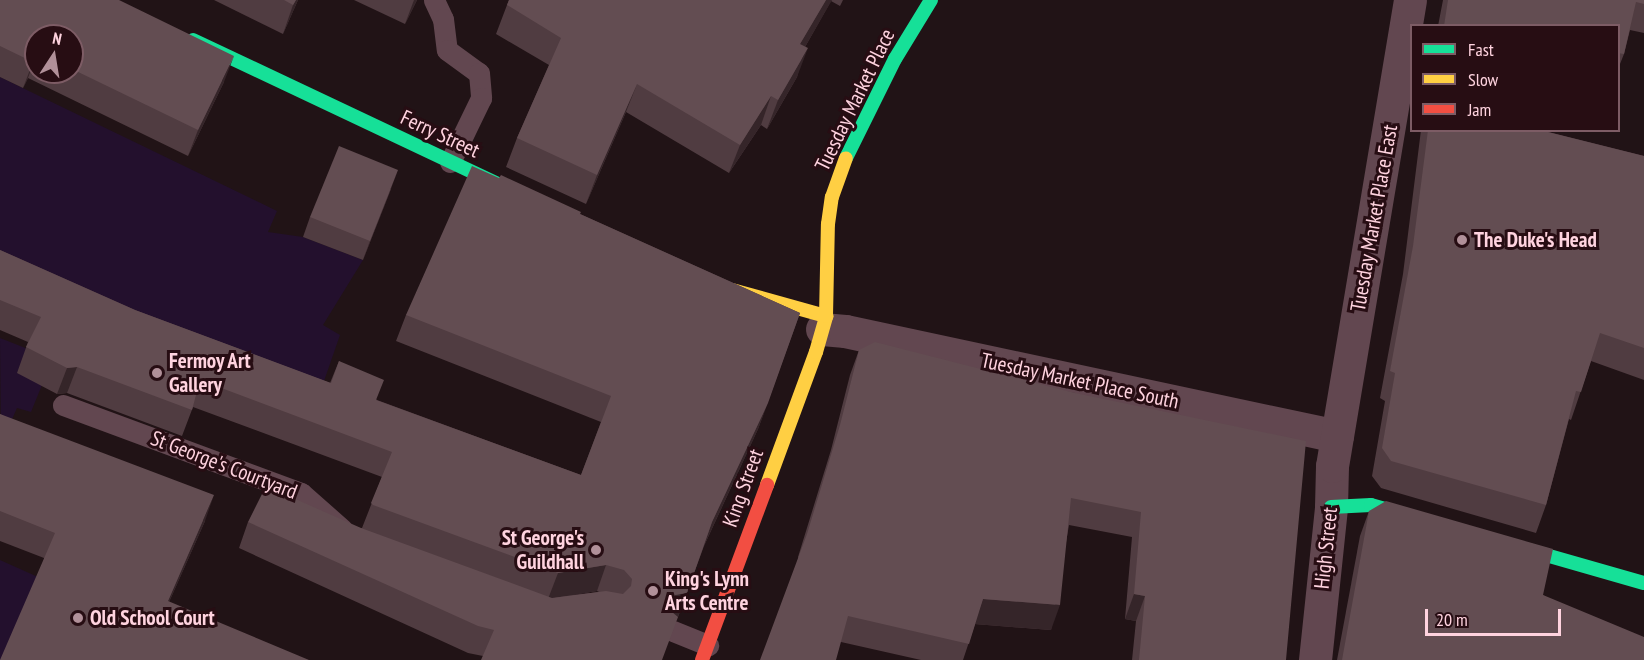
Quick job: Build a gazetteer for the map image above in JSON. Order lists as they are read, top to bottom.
{
  "streets": {
    "street": [
      "Tuesday Market Place",
      "Ferry Street",
      "Tuesday Market Place East",
      "Tuesday Market Place South",
      "King Street",
      "High Street"
    ],
    "lane": ["St George's Courtyard"]
  },
  "crossings": [
    ["Tuesday Market Place", "Tuesday Market Place South"],
    ["Tuesday Market Place", "King Street"],
    ["Tuesday Market Place East", "Tuesday Market Place South"],
    ["Tuesday Market Place East", "High Street"],
    ["Tuesday Market Place South", "King Street"],
    ["Tuesday Market Place South", "High Street"]
  ],
  "places": [
    "The Duke's Head",
    "Fermoy Art Gallery",
    "St George's Guildhall",
    "King's Lynn Arts Centre",
    "Old School Court"
  ],
  "legend": ["Fast", "Slow", "Jam"],
  "scale_bar": "20 m",
  "north": "top"
}
